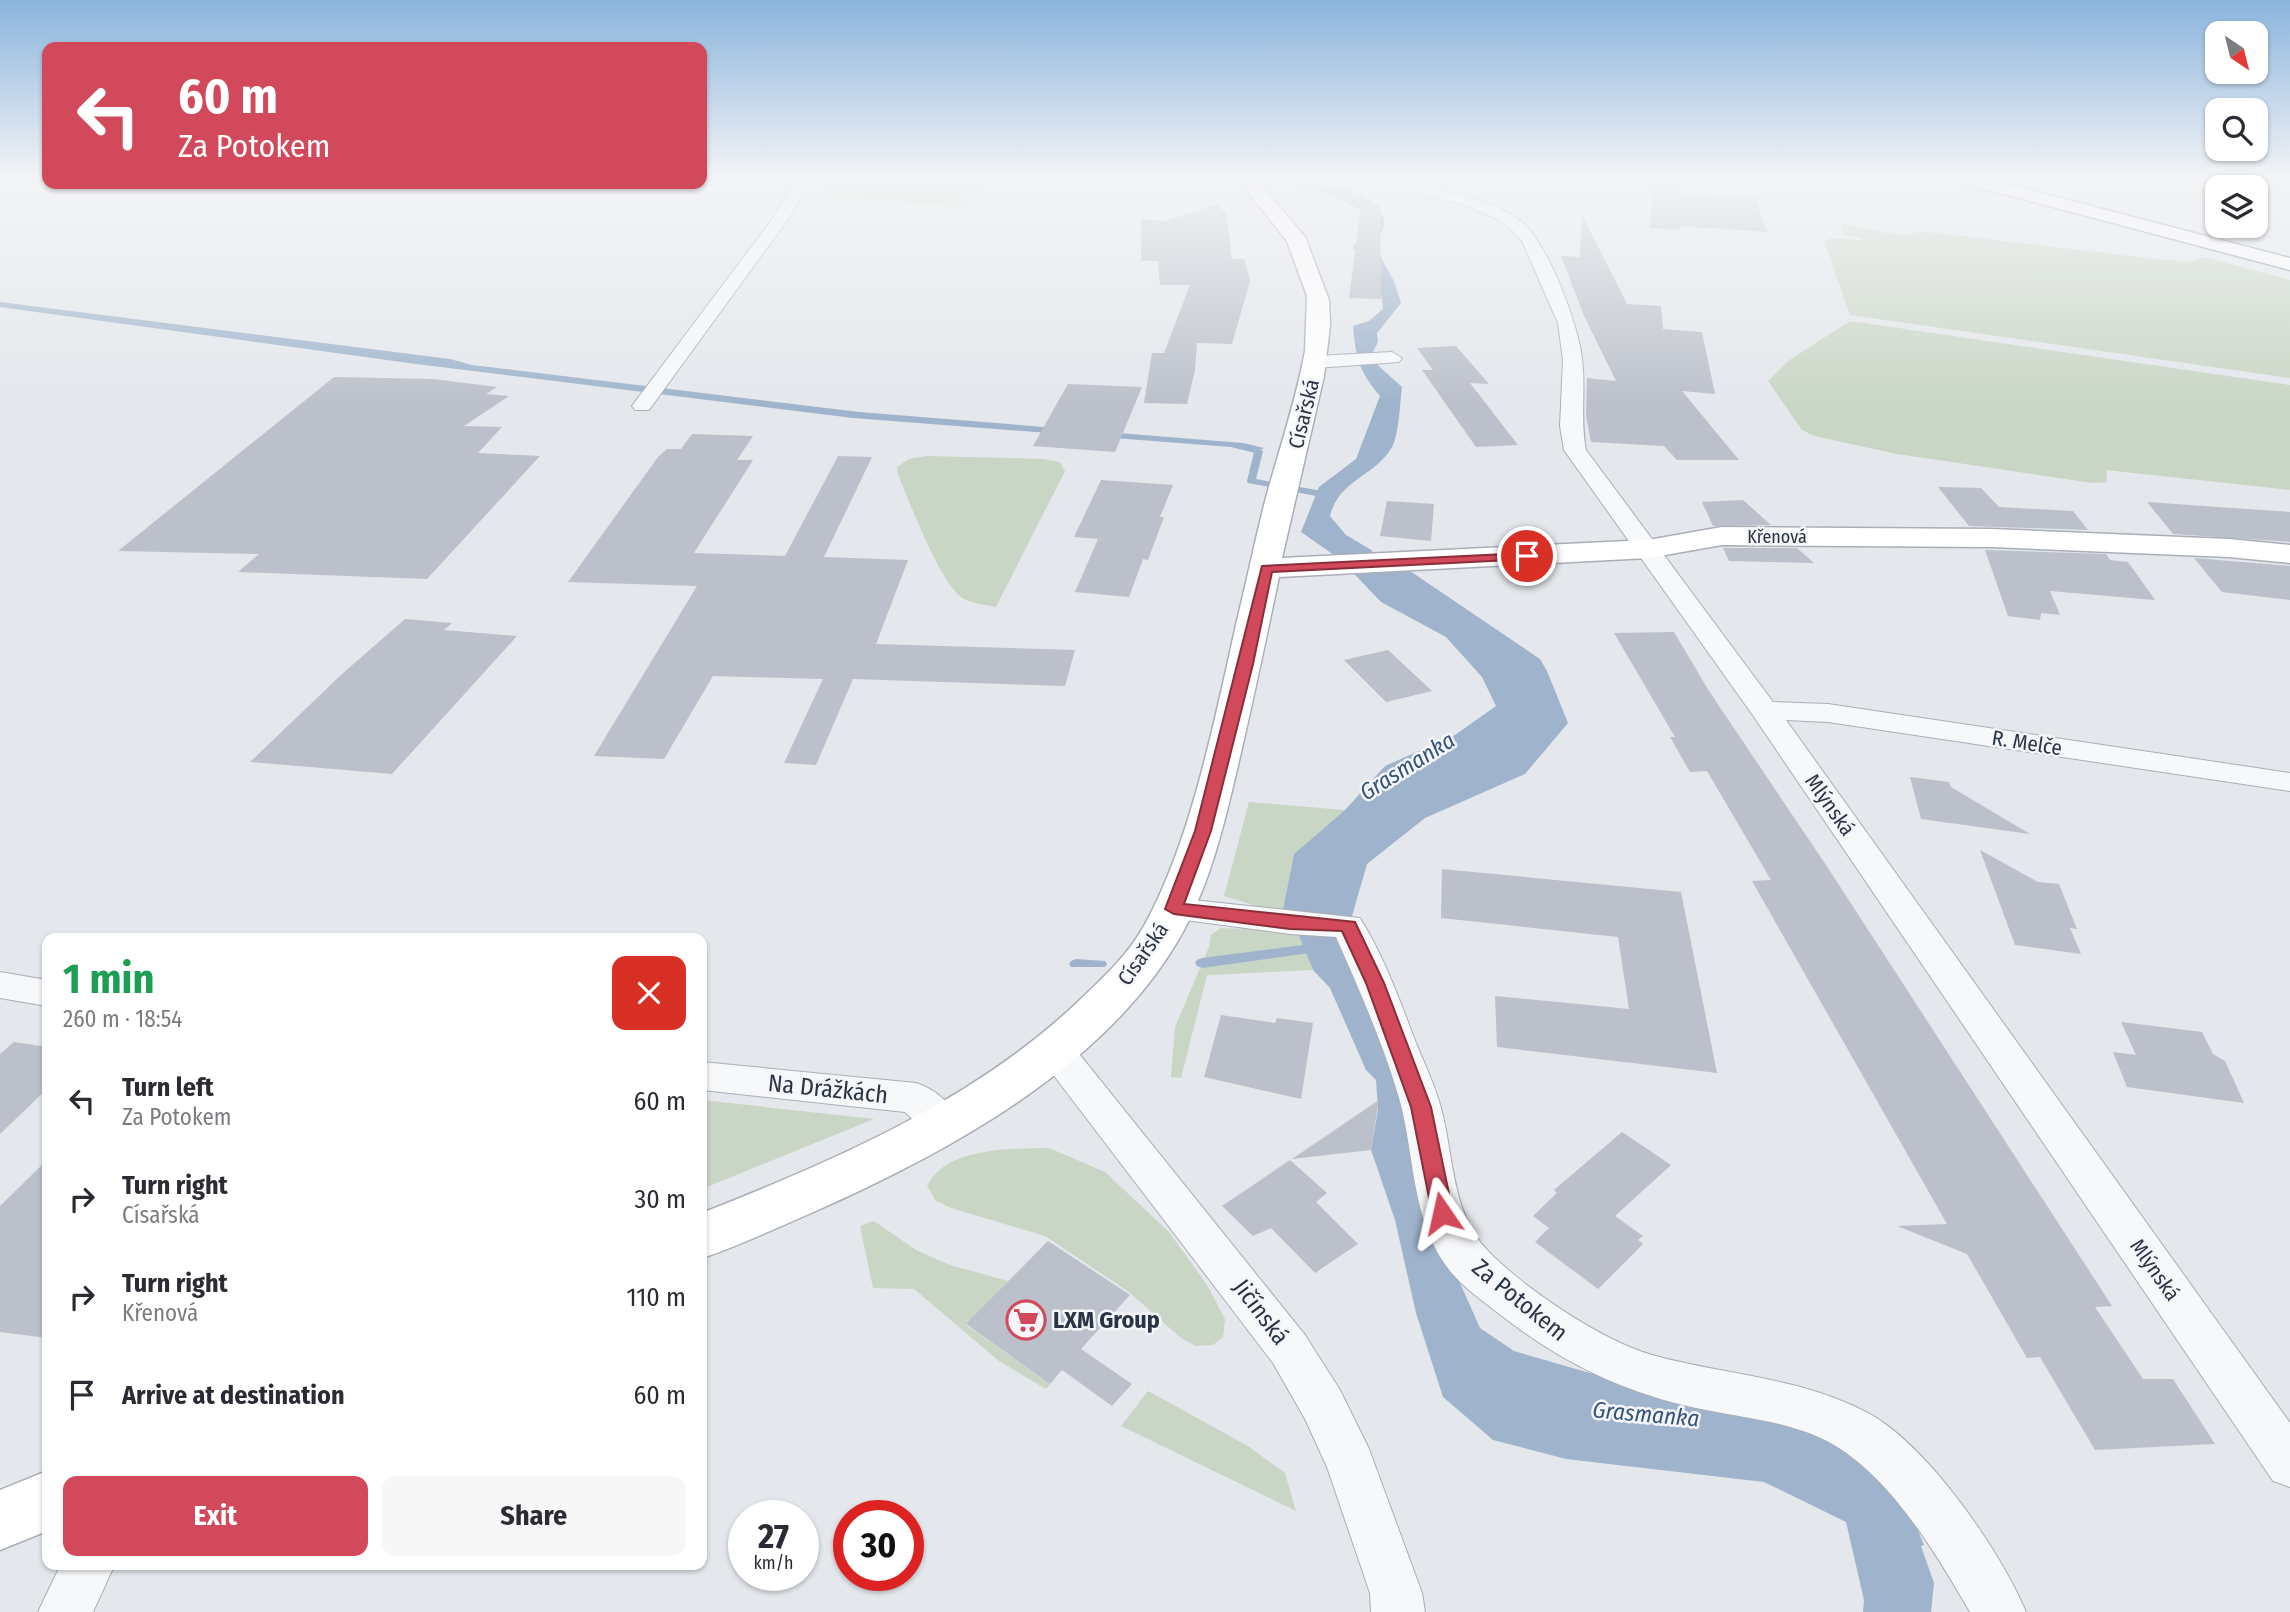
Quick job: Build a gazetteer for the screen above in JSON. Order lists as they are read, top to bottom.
{
  "streets": {
    "main road": ["Císařská", "Křenová"],
    "street": [
      "R. Melče",
      "Mlýnská",
      "Na Drážkách",
      "Za Potokem",
      "Jičínská"
    ]
  },
  "crossings": [
    ["Císařská", "Křenová"],
    ["Císařská", "Na Drážkách"],
    ["Císařská", "Za Potokem"],
    ["Císařská", "Jičínská"],
    ["Křenová", "Mlýnská"],
    ["R. Melče", "Mlýnská"]
  ],
  "water": ["Grasmanka"],
  "places": {
    "supermarket": ["LXM Group"]
  },
  "north": "bottom right",
  "page": {
    "turn": ["60 m", "Za Potokem"],
    "heading": ["1 min", "260 m · 18:54"],
    "list": [
      {
        "name": "Turn left",
        "note": "Za Potokem",
        "value": "60 m"
      },
      {
        "name": "Turn right",
        "note": "Císařská",
        "value": "30 m"
      },
      {
        "name": "Turn right",
        "note": "Křenová",
        "value": "110 m"
      },
      {
        "name": "Arrive at destination",
        "value": "60 m"
      }
    ],
    "buttons": ["Exit", "Share"],
    "speed": "27 km/h",
    "limit": "30"
  }
}
